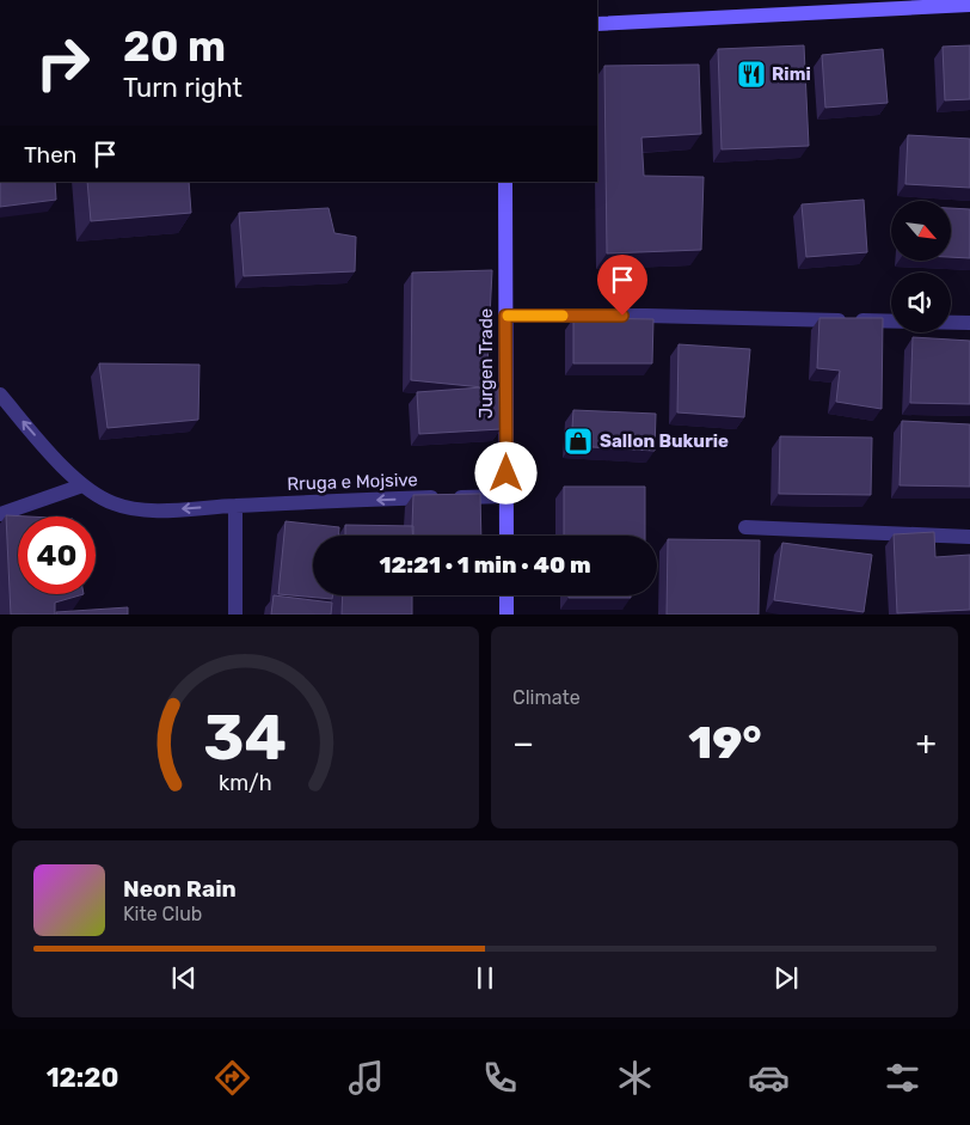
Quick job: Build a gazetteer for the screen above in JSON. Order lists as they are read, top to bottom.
{
  "streets": {
    "street": ["Jurgen Trade", "Rruga e Mojsive"]
  },
  "crossings": [
    ["Jurgen Trade", "Rruga e Mojsive"]
  ],
  "one_way": ["Rruga e Mojsive"],
  "places": {
    "restaurant": ["Rimi"],
    "shop": ["Sallon Bukurie"]
  },
  "north": "bottom right",
  "page": {
    "turn": ["20 m", "Turn right"],
    "then": "Then",
    "limit": "40",
    "trip": "12:21 · 1 min · 40 m",
    "tile": "Climate",
    "heat": ["−", "19°", "+"],
    "song": ["Neon Rain", "Kite Club"],
    "tabs": "12:20",
    "gauge": ["34", "km/h"]
  }
}
